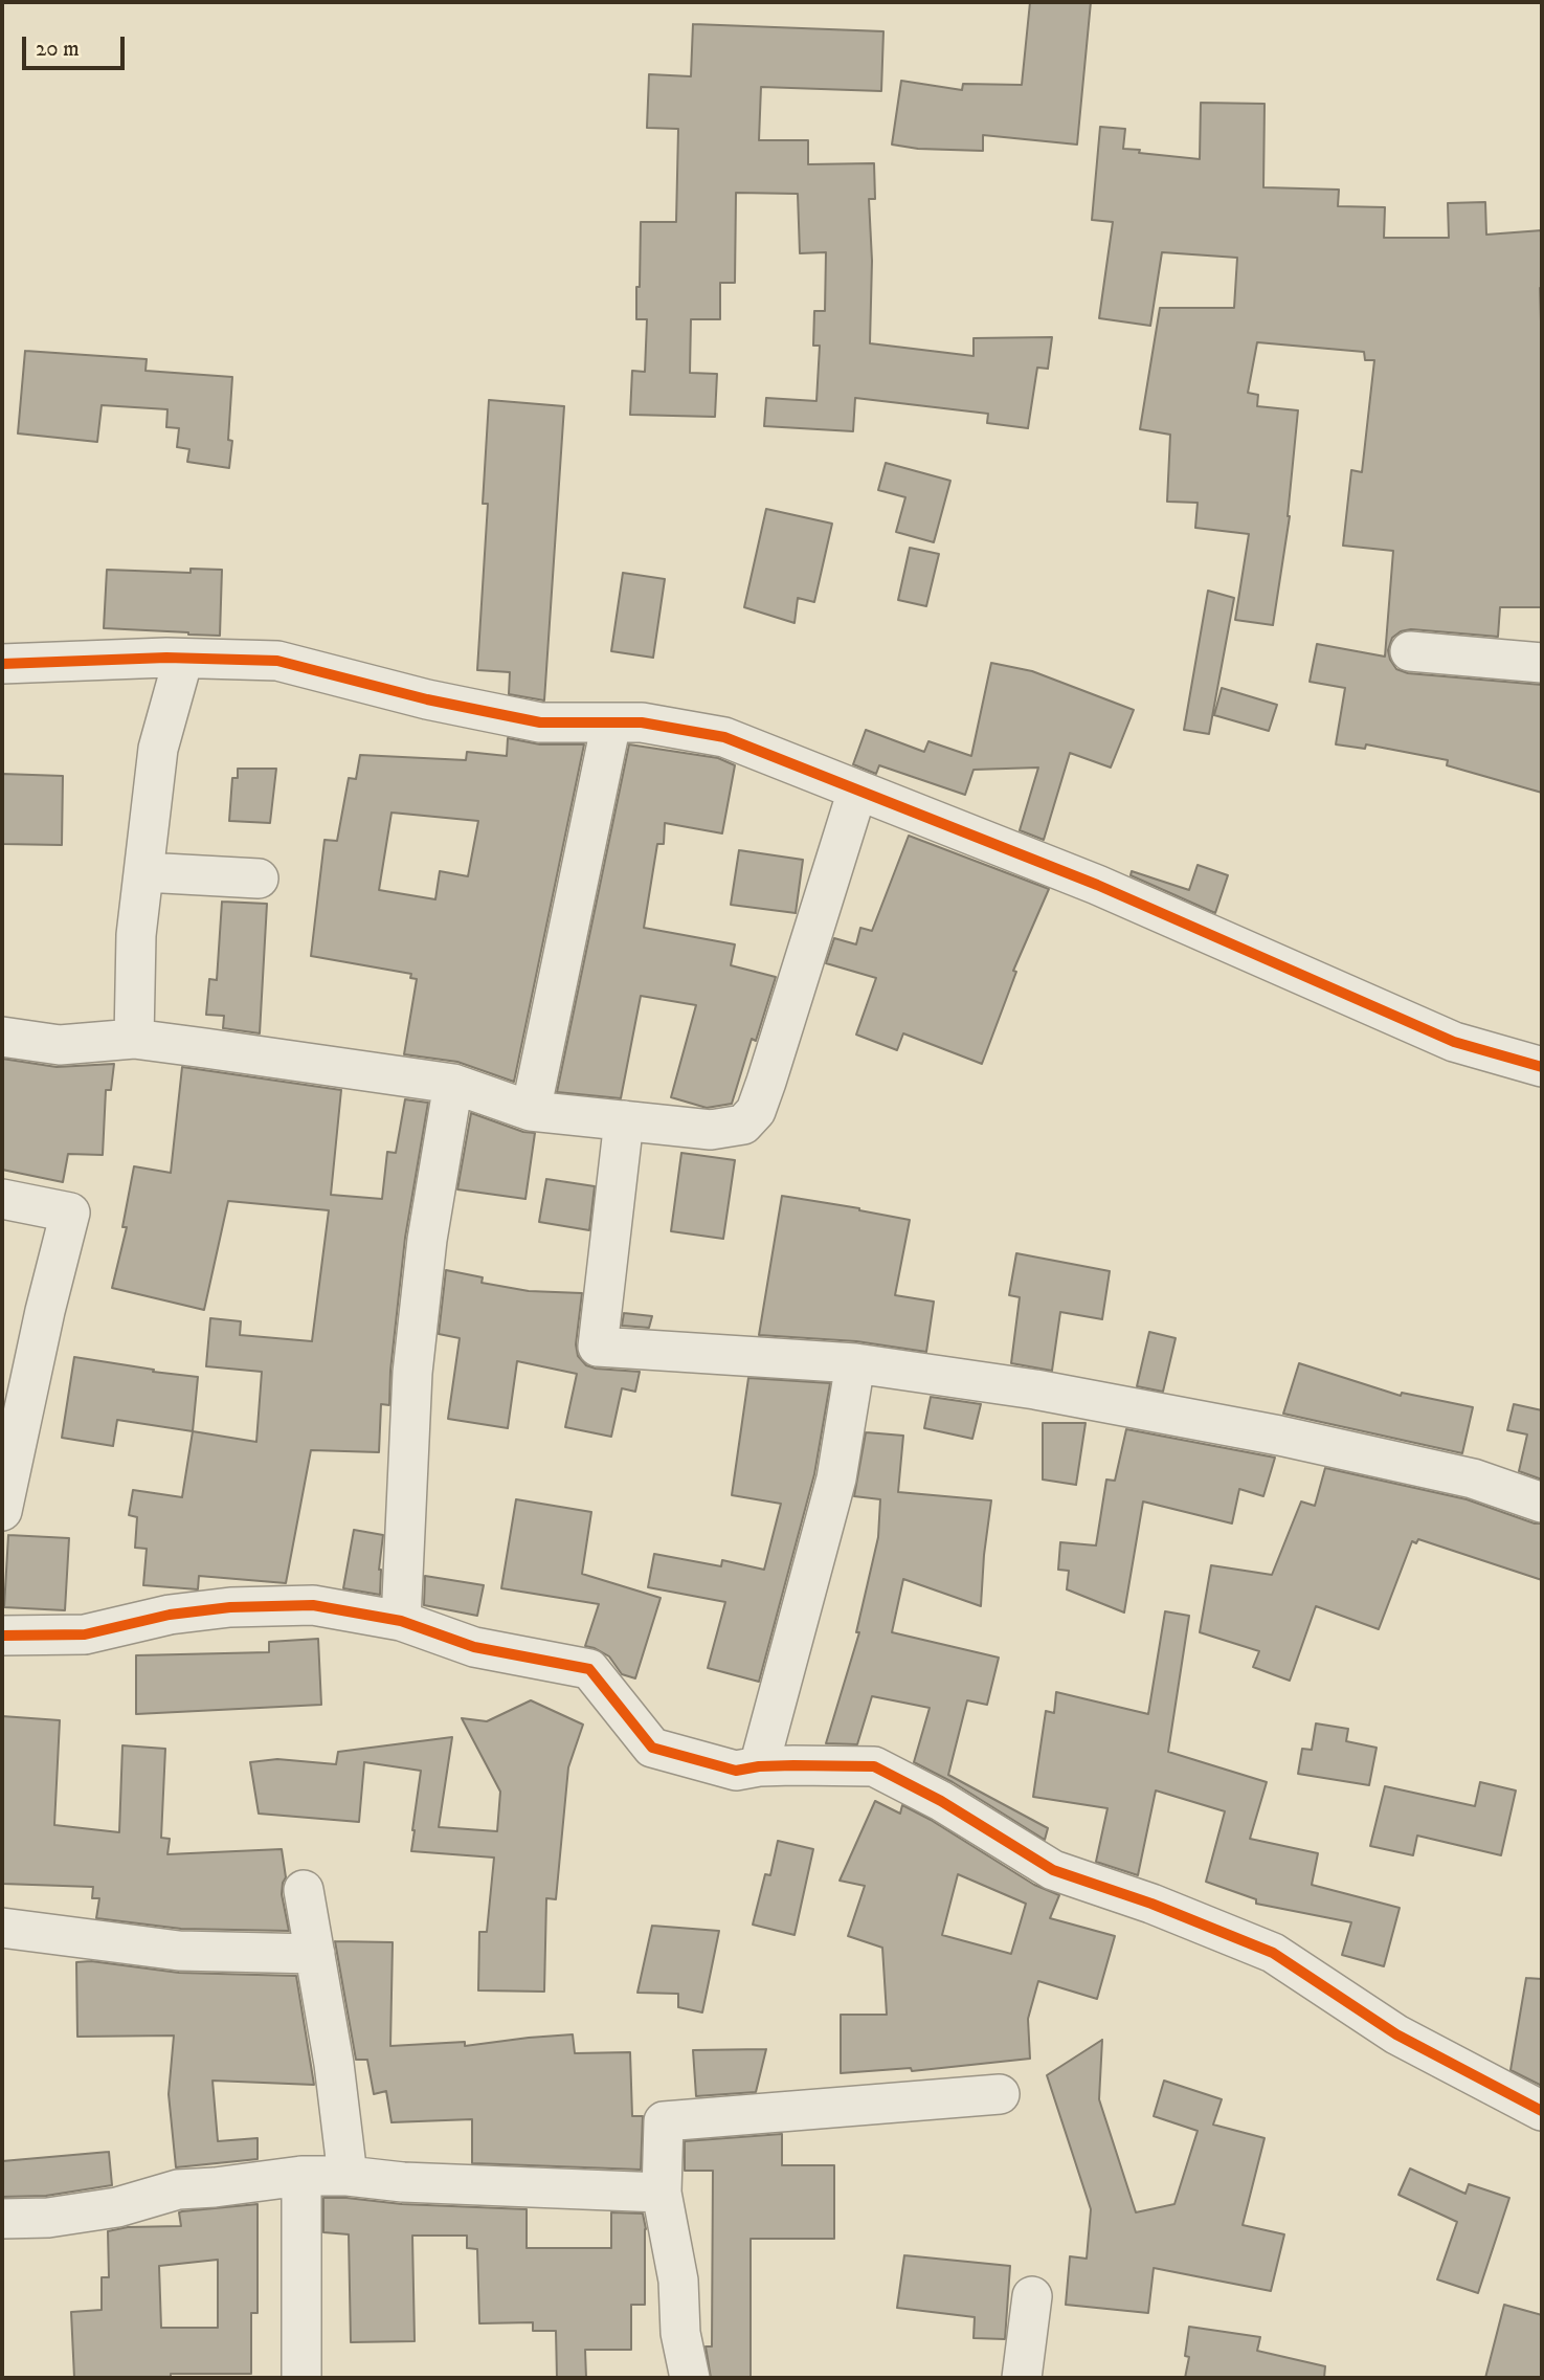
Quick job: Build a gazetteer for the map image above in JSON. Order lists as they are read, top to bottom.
{
  "scale_bar": "20 m"
}
